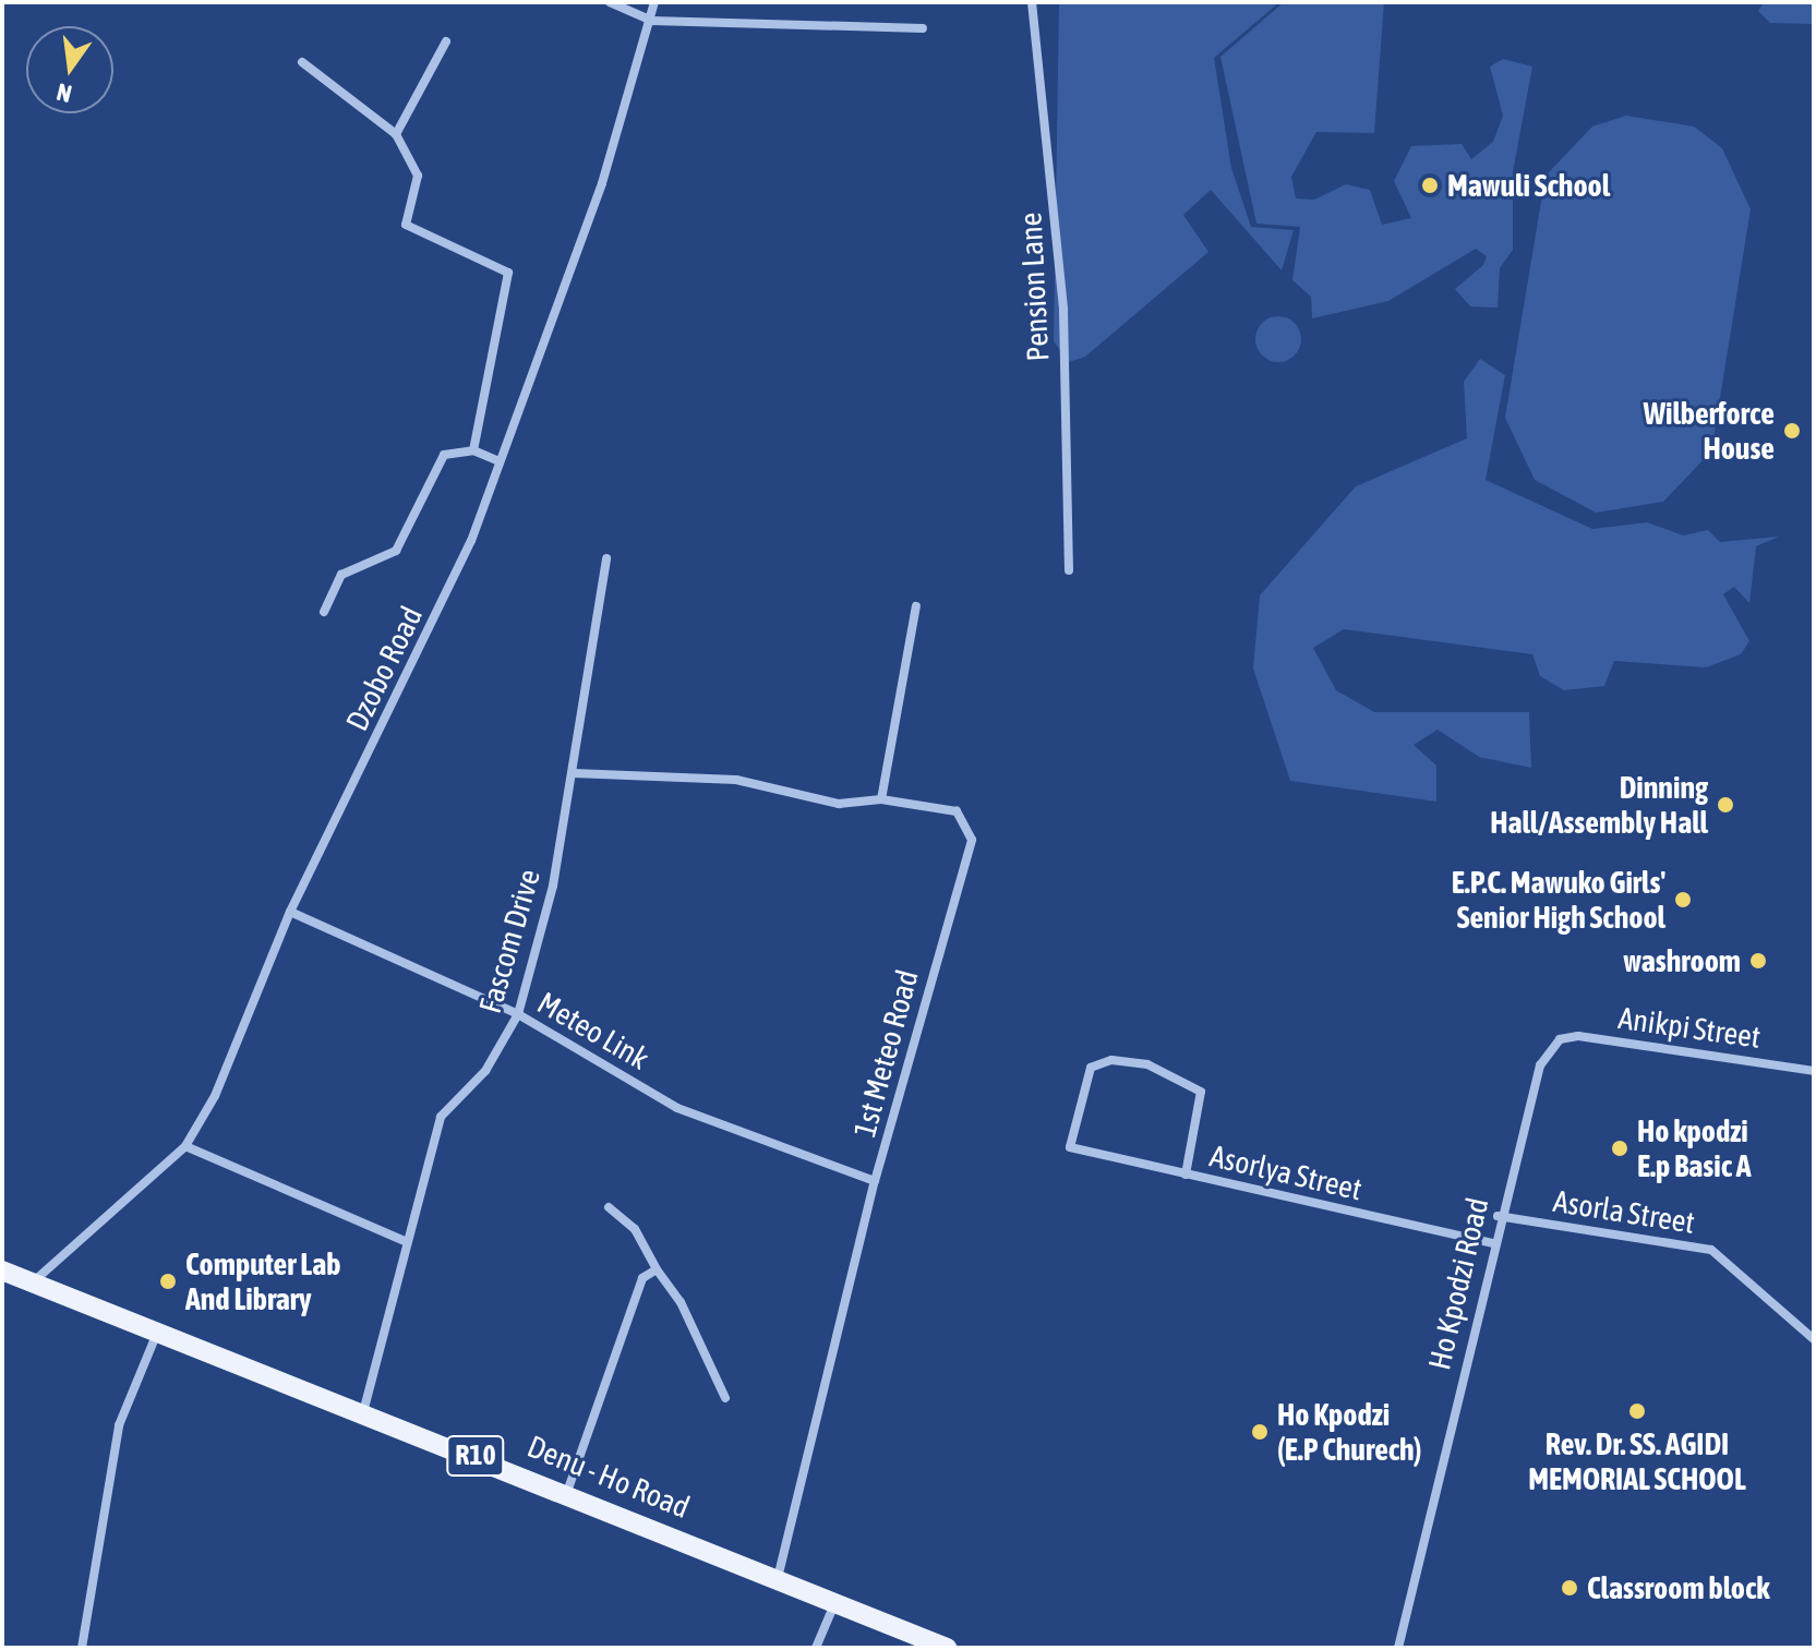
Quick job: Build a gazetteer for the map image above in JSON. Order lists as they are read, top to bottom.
{
  "streets": {
    "main road": ["R10", "Denu - Ho Road"],
    "street": [
      "Pension Lane",
      "Dzobo Road",
      "Fascom Drive",
      "Anikpi Street",
      "Meteo Link",
      "1st Meteo Road",
      "Asorlya Street",
      "Asorla Street",
      "Ho Kpodzi Road"
    ]
  },
  "crossings": [
    ["Dzobo Road", "Meteo Link"],
    ["Dzobo Road", "Denu - Ho Road"],
    ["Fascom Drive", "Meteo Link"],
    ["Fascom Drive", "Denu - Ho Road"],
    ["Anikpi Street", "Ho Kpodzi Road"],
    ["Meteo Link", "1st Meteo Road"],
    ["1st Meteo Road", "Denu - Ho Road"],
    ["Asorlya Street", "Ho Kpodzi Road"],
    ["Asorla Street", "Ho Kpodzi Road"]
  ],
  "places": [
    "Mawuli School",
    "Wilberforce House",
    "Dinning Hall/Assembly Hall",
    "E.P.C. Mawuko Girls' Senior High School",
    "washroom",
    "Ho kpodzi E.p Basic A",
    "Computer Lab And Library",
    "Rev. Dr. SS. AGIDI MEMORIAL SCHOOL",
    "Ho Kpodzi (E.P Churech)",
    "Classroom block"
  ],
  "north": "bottom"
}
